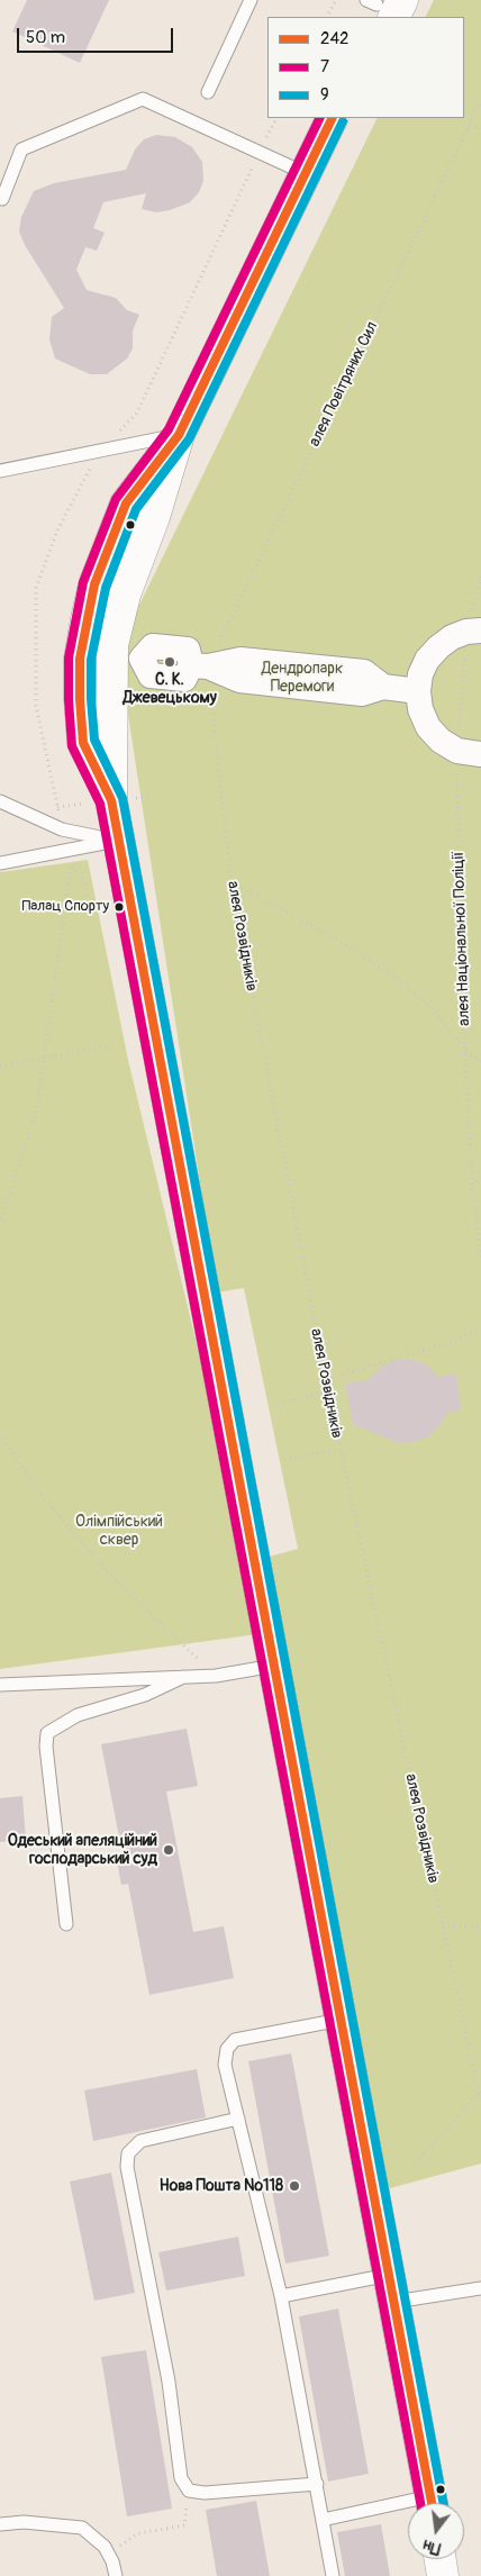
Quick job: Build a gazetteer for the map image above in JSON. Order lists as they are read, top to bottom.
{
  "streets": {
    "path": ["алея Повітряних Сил", "алея Розвідників", "алея Національної Поліції"]
  },
  "crossings": [
    ["алея Повітряних Сил", "алея Розвідників"]
  ],
  "parks": ["Дендропарк Перемоги", "Олімпійський сквер"],
  "places": [
    "С. К. Джевецькому",
    "Палац Спорту",
    "Одеський апеляційний господарський суд",
    "Нова Пошта №118"
  ],
  "lines": ["transit line 242", "transit line 7", "transit line 9"],
  "legend": ["242", "7", "9"],
  "scale_bar": "50 m",
  "north": "bottom"
}
